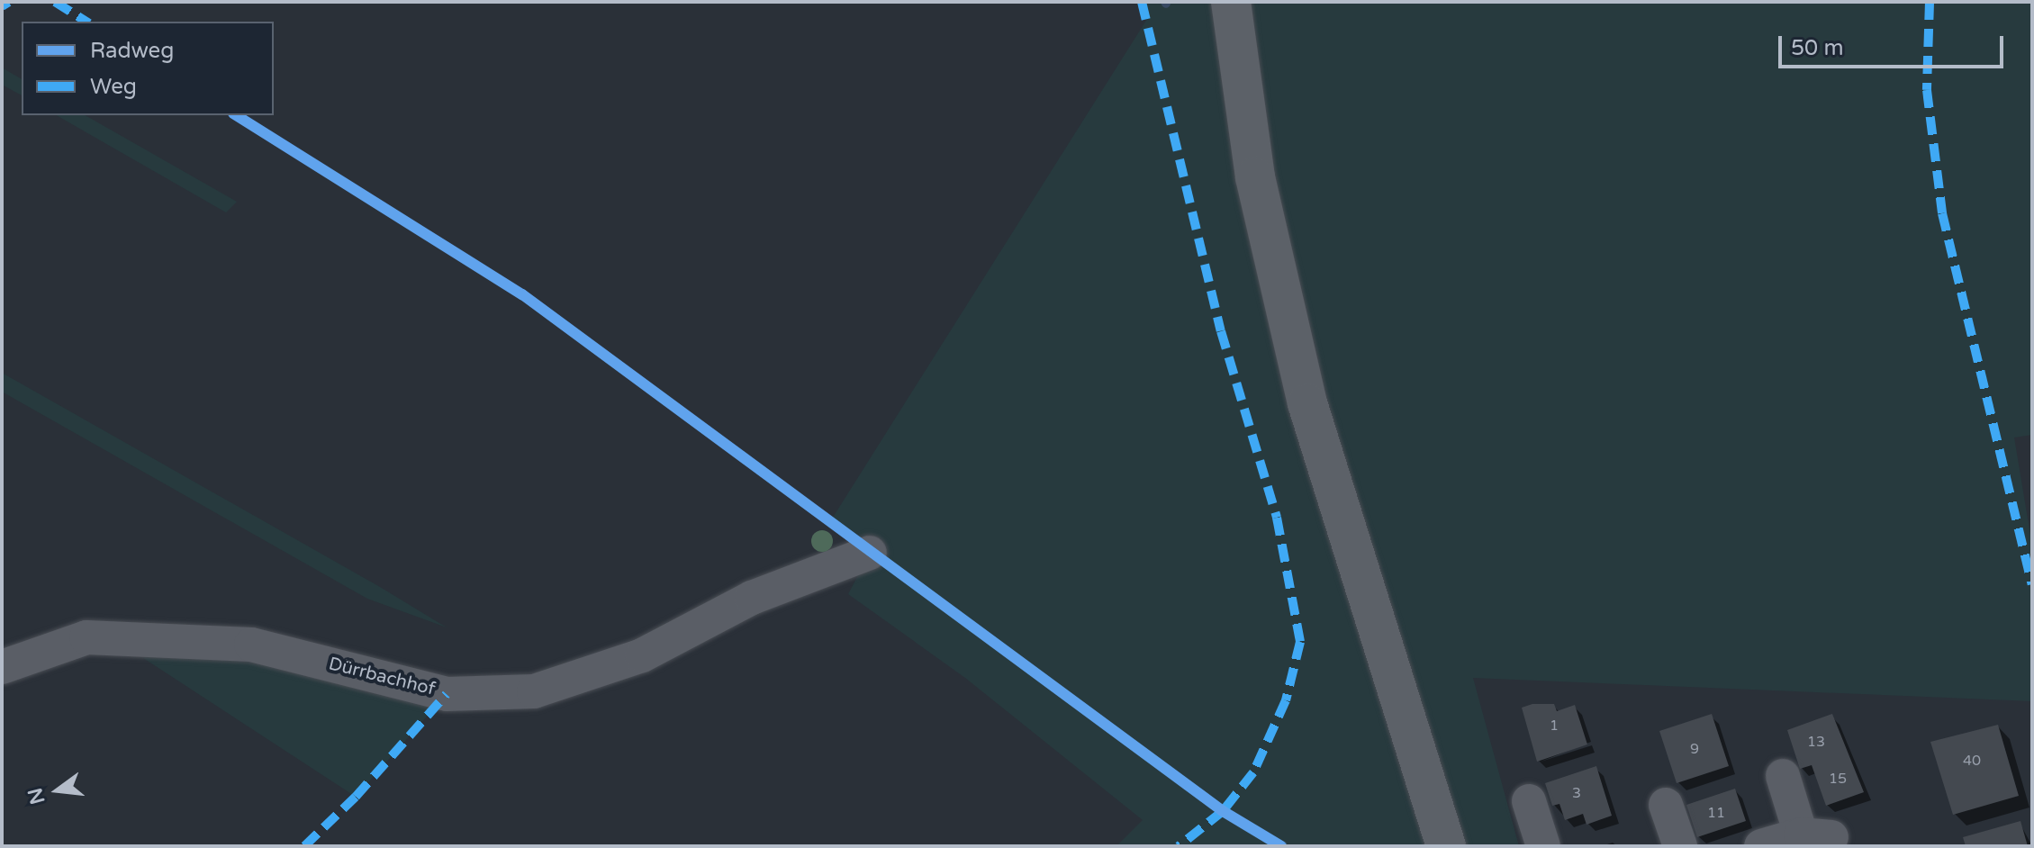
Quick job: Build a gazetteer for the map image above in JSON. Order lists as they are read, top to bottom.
{
  "streets": {
    "street": ["Dürrbachhof"]
  },
  "house_numbers": [
    "1",
    "13",
    "9",
    "40",
    "15",
    "3",
    "11"
  ],
  "legend": ["Radweg", "Weg"],
  "scale_bar": "50 m",
  "north": "left"
}
